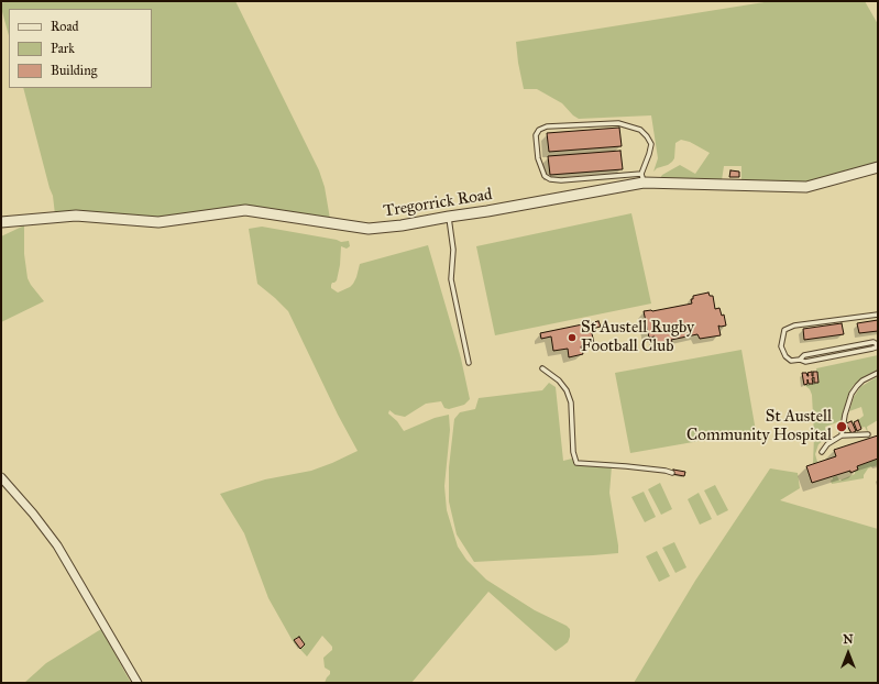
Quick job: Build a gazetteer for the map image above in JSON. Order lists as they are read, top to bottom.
{
  "streets": {
    "street": ["Tregorrick Road"]
  },
  "places": ["St Austell Rugby Football Club", "St Austell Community Hospital"],
  "legend": ["Road", "Park", "Building"],
  "north": "top"
}
